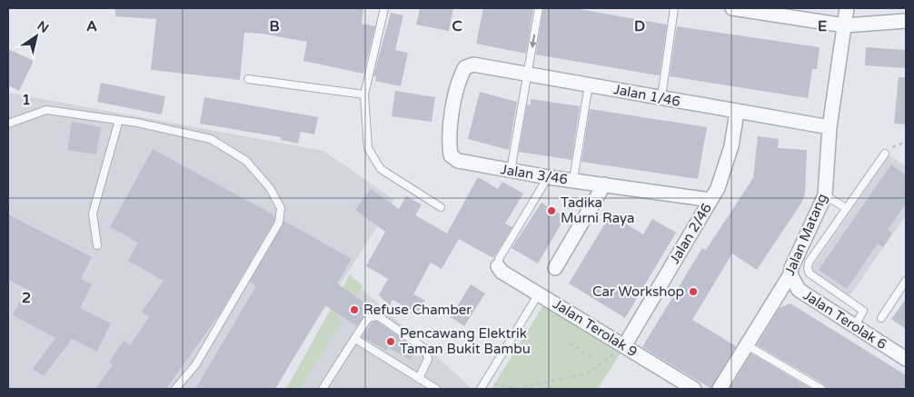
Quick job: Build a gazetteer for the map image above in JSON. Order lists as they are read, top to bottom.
{
  "streets": {
    "street": [
      "Jalan 1/46",
      "Jalan 3/46",
      "Jalan 2/46",
      "Jalan Matang",
      "Jalan Terolak 6",
      "Jalan Terolak 9"
    ]
  },
  "crossings": [
    ["Jalan 1/46", "Jalan 3/46"],
    ["Jalan 1/46", "Jalan 2/46"],
    ["Jalan 1/46", "Jalan Matang"],
    ["Jalan 3/46", "Jalan 2/46"],
    ["Jalan 2/46", "Jalan Terolak 9"],
    ["Jalan Matang", "Jalan Terolak 6"]
  ],
  "places": [
    "Tadika Murni Raya",
    "Car Workshop",
    "Refuse Chamber",
    "Pencawang Elektrik Taman Bukit Bambu"
  ],
  "north": "top right",
  "grid": {
    "columns": [
      "A",
      "B",
      "C",
      "D",
      "E"
    ],
    "rows": ["1", "2"]
  }
}
